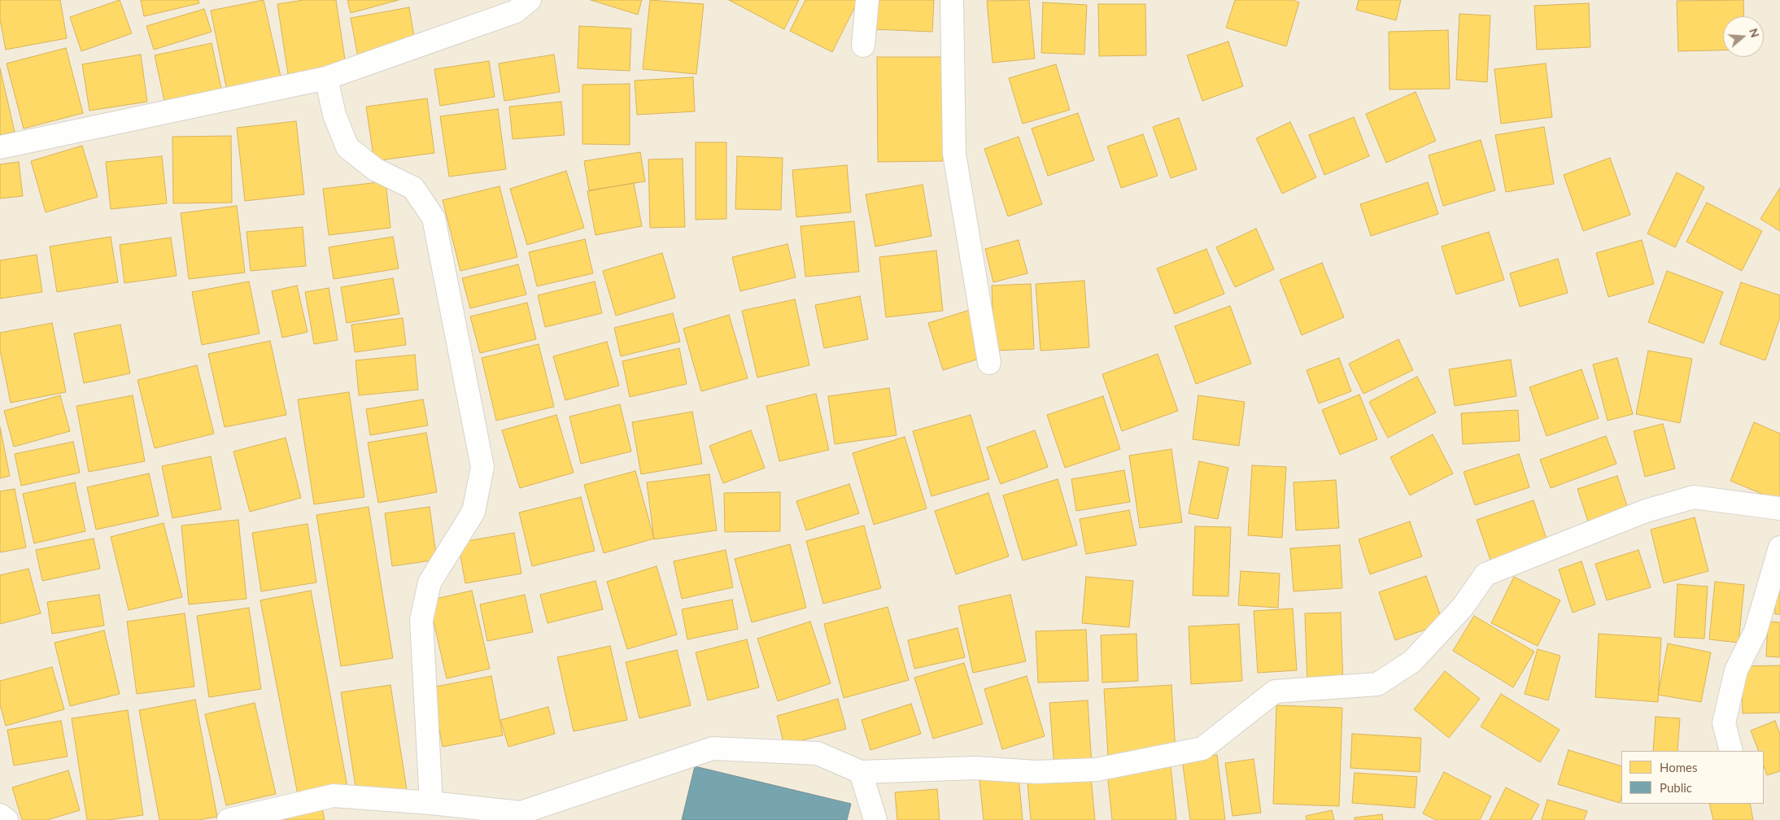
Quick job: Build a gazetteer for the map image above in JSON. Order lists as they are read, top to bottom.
{
  "legend": ["Homes", "Public"],
  "north": "right"
}
